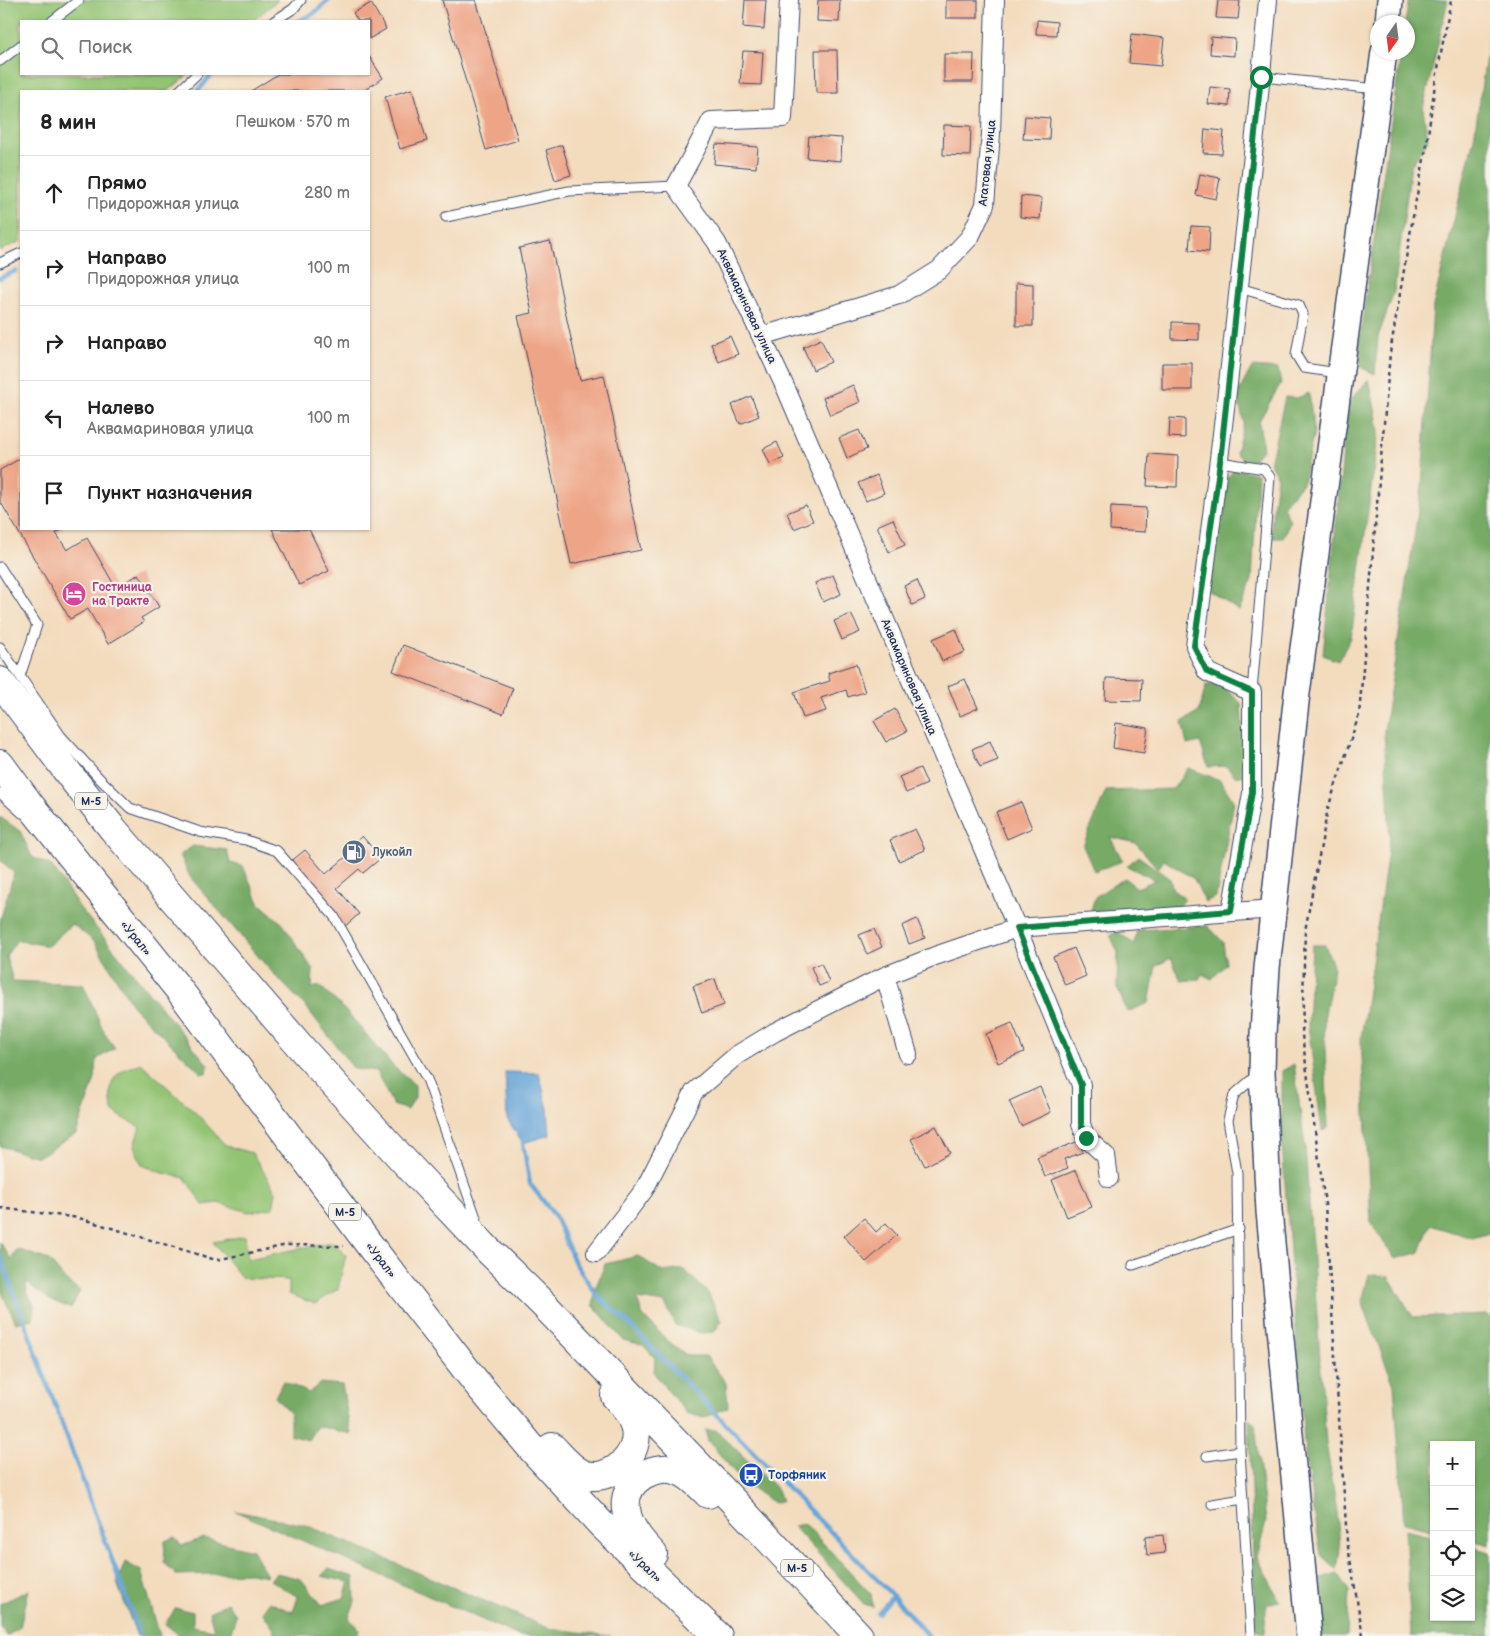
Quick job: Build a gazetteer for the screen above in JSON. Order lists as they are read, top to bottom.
{
  "streets": {
    "highway": ["М-5", "«Урал»"],
    "street": ["Агатовая улица", "Аквамариновая улица"]
  },
  "crossings": [
    ["Агатовая улица", "Аквамариновая улица"]
  ],
  "places": {
    "hotel": ["Гостиница на Тракте"],
    "fuel station": ["Лукойл"],
    "bus stop": ["Торфяник"]
  },
  "north": "bottom",
  "page": {
    "search": "Поиск",
    "heading": ["8 мин", "Пешком · 570 m"],
    "list": [
      ["Прямо", "Придорожная улица", "280 m"],
      ["Направо", "Придорожная улица", "100 m"],
      ["Направо", "90 m"],
      ["Налево", "Аквамариновая улица", "100 m"],
      "Пункт назначения"
    ],
    "map_buttons": ["+", "−"]
  }
}
